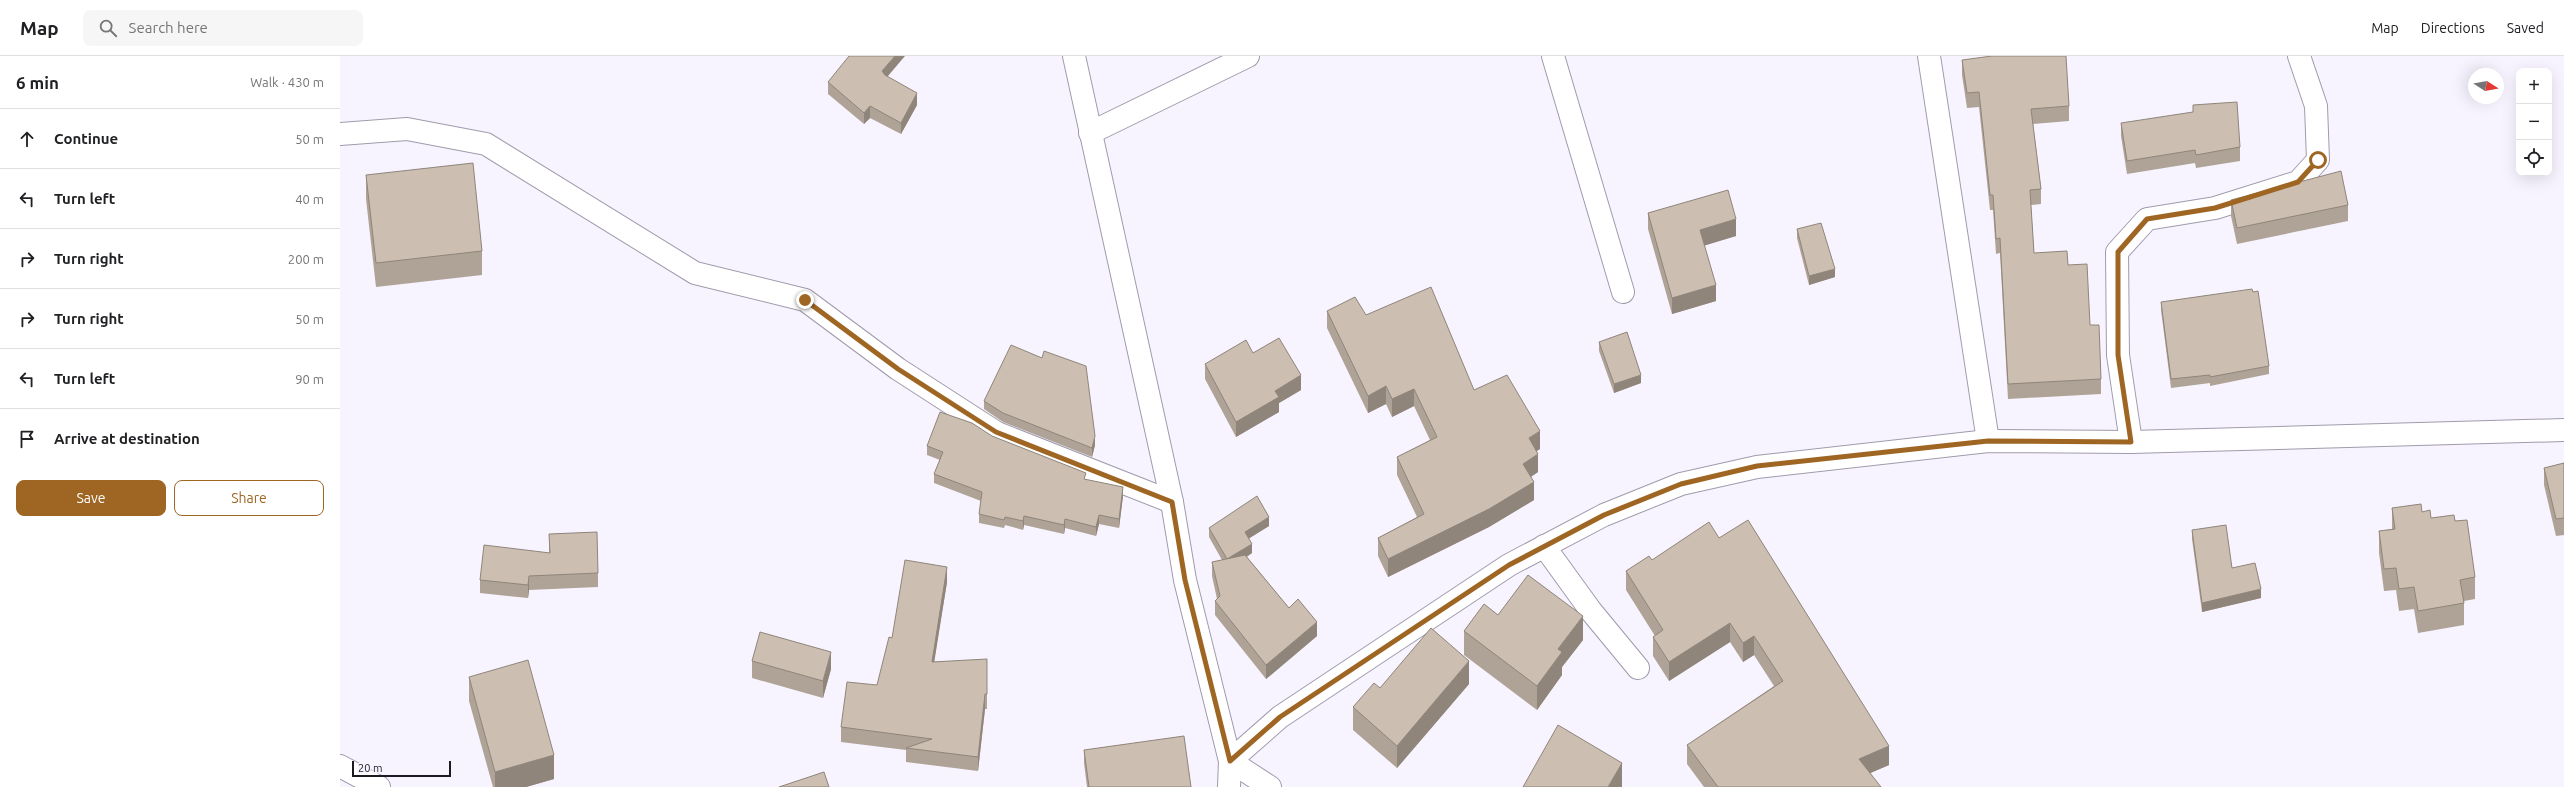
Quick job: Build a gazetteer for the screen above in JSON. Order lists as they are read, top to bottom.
{
  "scale_bar": "20 m",
  "north": "right",
  "page": {
    "header": "Map",
    "search": "Search here",
    "nav": ["Map", "Directions", "Saved"],
    "heading": ["6 min", "Walk · 430 m"],
    "map_buttons": ["+", "−"],
    "list": [
      ["Continue", "50 m"],
      ["Turn left", "40 m"],
      ["Turn right", "200 m"],
      ["Turn right", "50 m"],
      ["Turn left", "90 m"],
      "Arrive at destination"
    ],
    "buttons": ["Save", "Share"],
    "scale": "20 m"
  }
}
